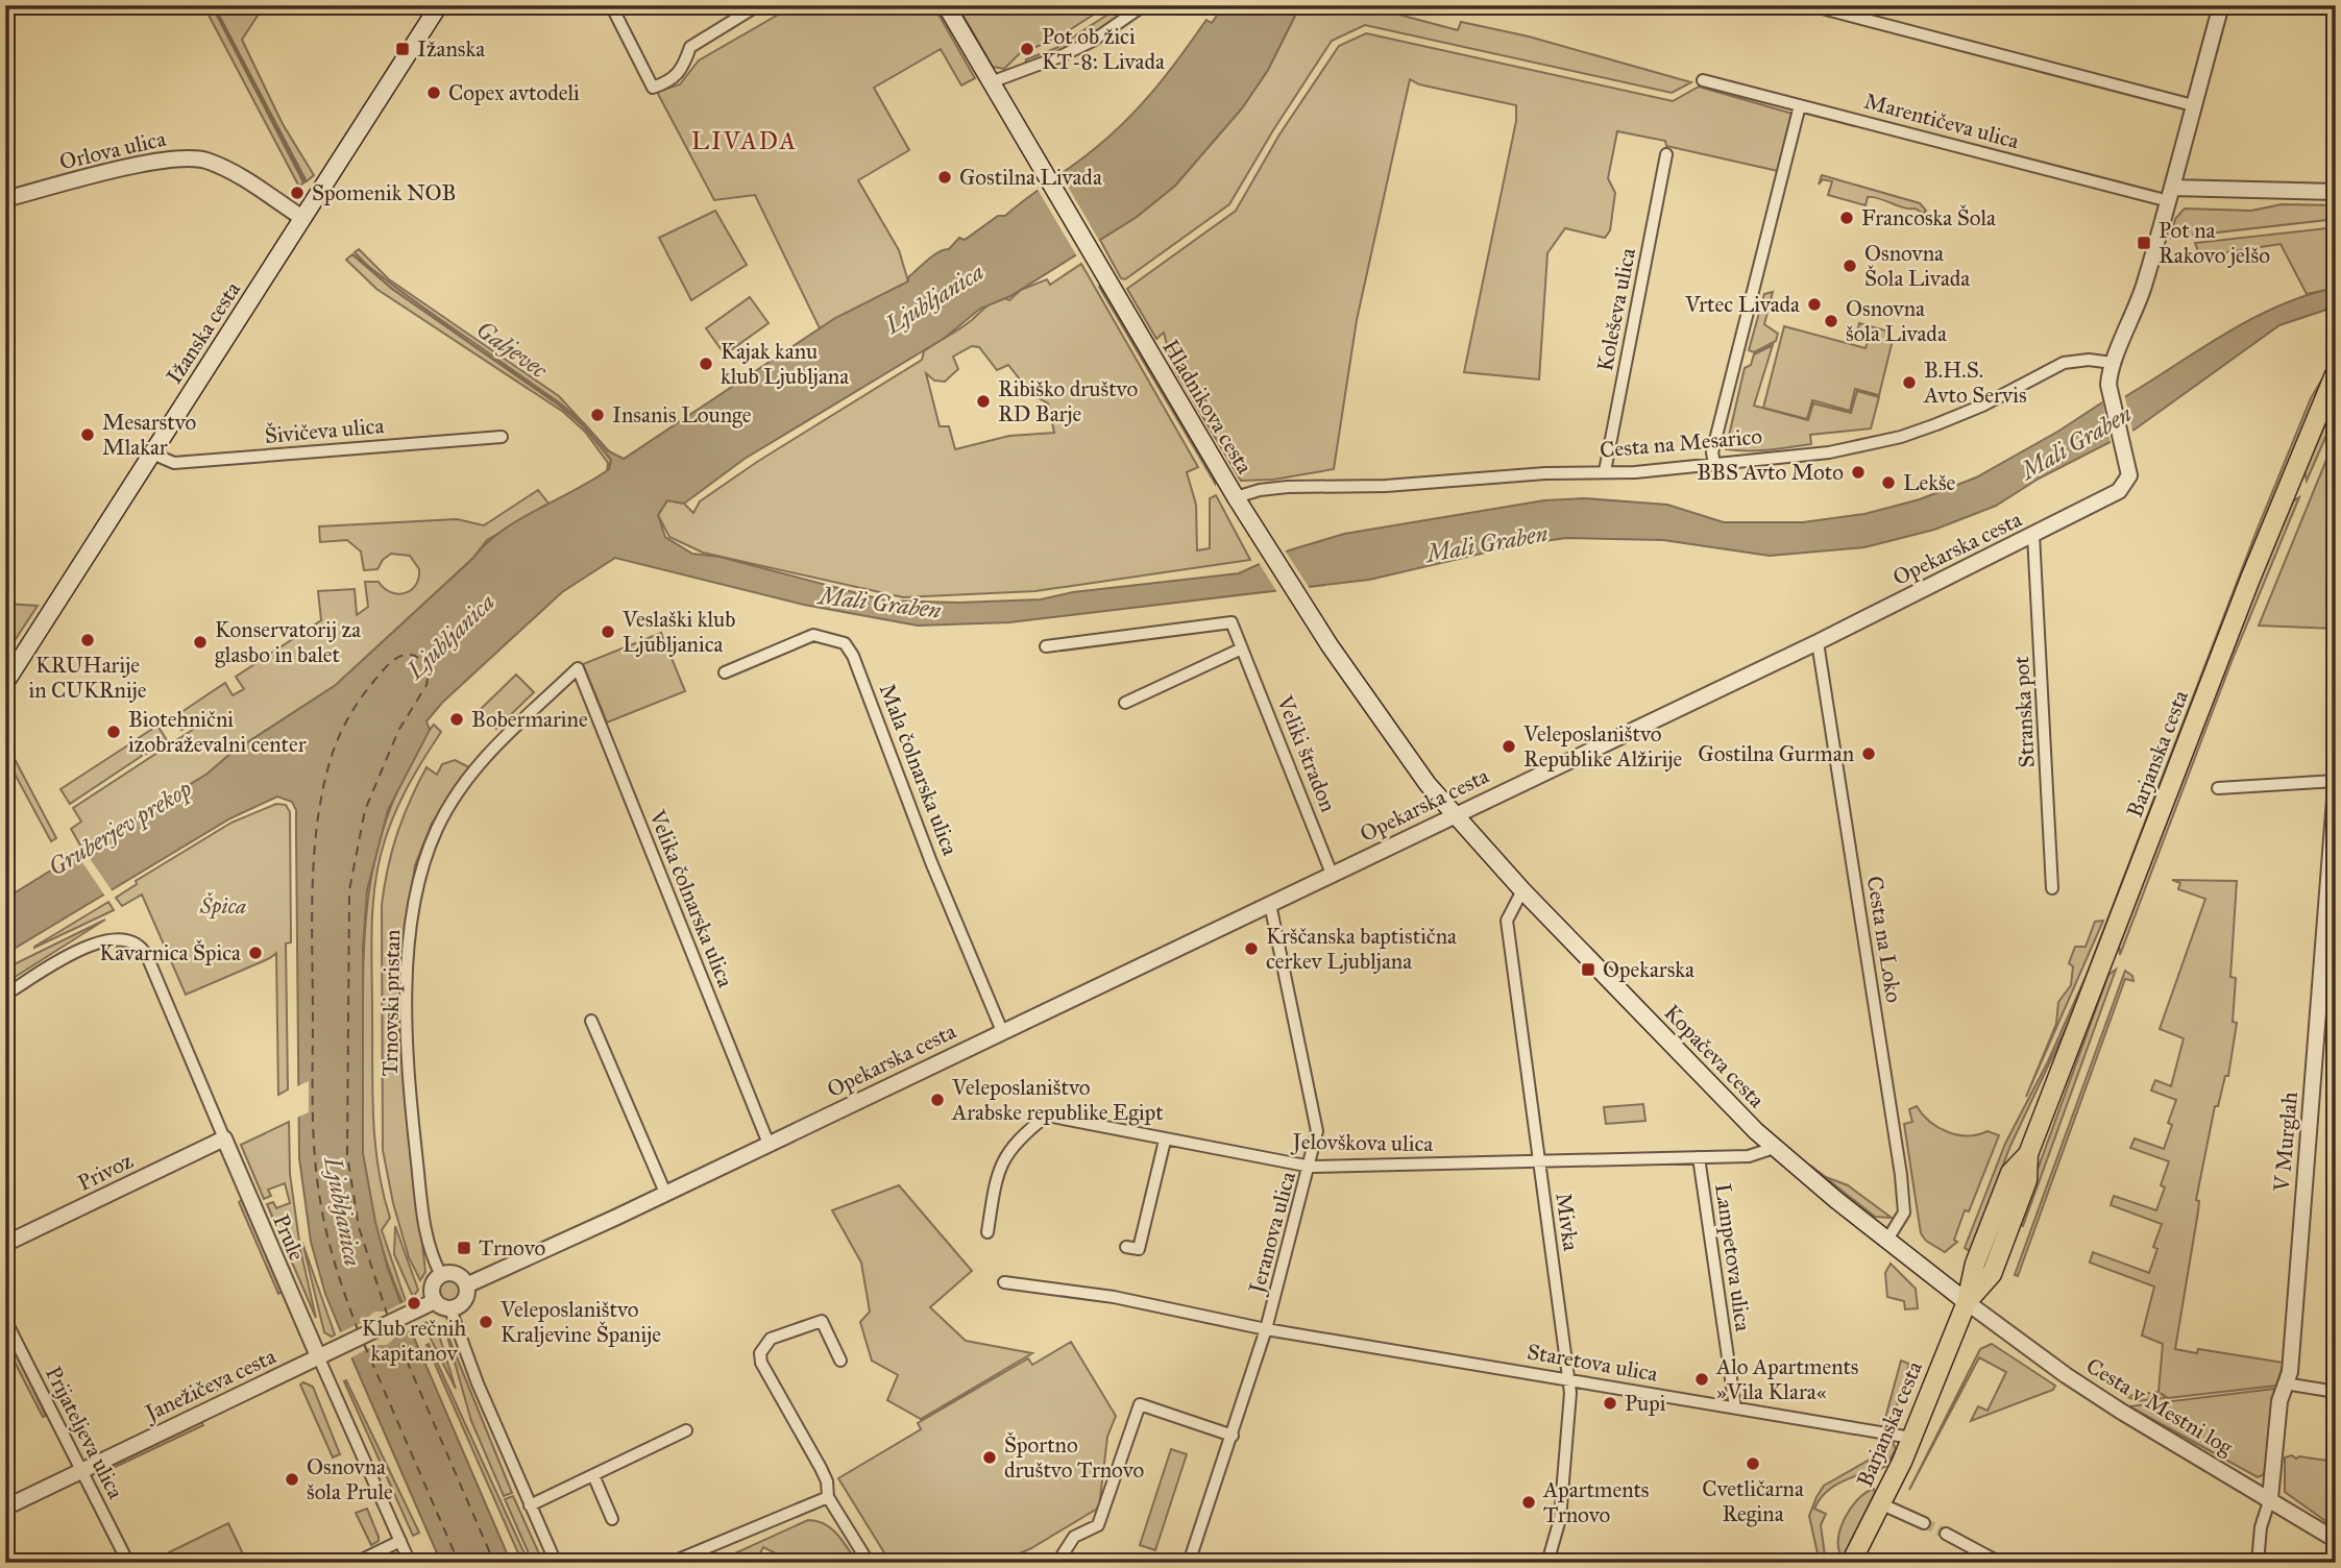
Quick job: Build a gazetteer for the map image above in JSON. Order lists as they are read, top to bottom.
{
  "streets": {
    "main road": [
      "Ižanska cesta",
      "Hladnikova cesta",
      "Barjanska cesta",
      "Kopačeva cesta"
    ],
    "street": [
      "Marentičeva ulica",
      "Orlova ulica",
      "Koleševa ulica",
      "Šivičeva ulica",
      "Cesta na Mesarico",
      "Opekarska cesta",
      "Stranska pot",
      "Veliki štradon",
      "Mala čolnarska ulica",
      "Velika čolnarska ulica",
      "Cesta na Loko",
      "Trnovski pristan",
      "V Murglah",
      "Jelovškova ulica",
      "Privoz",
      "Mivka",
      "Jeranova ulica",
      "Prule",
      "Lampetova ulica",
      "Staretova ulica",
      "Janežičeva cesta",
      "Cesta v Mestni log",
      "Prijateljeva ulica"
    ]
  },
  "crossings": [
    ["Orlova ulica", "Ižanska cesta"],
    ["Koleševa ulica", "Cesta na Mesarico"],
    ["Ižanska cesta", "Šivičeva ulica"],
    ["Hladnikova cesta", "Cesta na Mesarico"],
    ["Hladnikova cesta", "Opekarska cesta"],
    ["Hladnikova cesta", "Kopačeva cesta"],
    ["Cesta na Mesarico", "Opekarska cesta"],
    ["Opekarska cesta", "Stranska pot"],
    ["Opekarska cesta", "Veliki štradon"],
    ["Opekarska cesta", "Mala čolnarska ulica"],
    ["Opekarska cesta", "Velika čolnarska ulica"],
    ["Opekarska cesta", "Cesta na Loko"],
    ["Opekarska cesta", "Trnovski pristan"],
    ["Opekarska cesta", "Kopačeva cesta"],
    ["Opekarska cesta", "Jeranova ulica"],
    ["Opekarska cesta", "Janežičeva cesta"],
    ["Barjanska cesta", "Kopačeva cesta"],
    ["Barjanska cesta", "Staretova ulica"],
    ["Barjanska cesta", "Cesta v Mestni log"],
    ["Velika čolnarska ulica", "Trnovski pristan"],
    ["Cesta na Loko", "Kopačeva cesta"],
    ["Trnovski pristan", "Janežičeva cesta"],
    ["Kopačeva cesta", "Jelovškova ulica"],
    ["Kopačeva cesta", "Mivka"],
    ["Kopačeva cesta", "Cesta v Mestni log"],
    ["V Murglah", "Cesta v Mestni log"],
    ["Jelovškova ulica", "Mivka"],
    ["Jelovškova ulica", "Jeranova ulica"],
    ["Jelovškova ulica", "Lampetova ulica"],
    ["Privoz", "Prule"],
    ["Mivka", "Staretova ulica"],
    ["Jeranova ulica", "Staretova ulica"],
    ["Prule", "Janežičeva cesta"],
    ["Lampetova ulica", "Staretova ulica"],
    ["Janežičeva cesta", "Prijateljeva ulica"]
  ],
  "districts": ["LIVADA"],
  "water": [
    "Ljubljanica",
    "Galjevec",
    "Mali Graben",
    "Gruberjev prekop"
  ],
  "parks": ["Špica"],
  "places": {
    "transit": [
      "Ižanska",
      "Pot na Rakovo jelšo",
      "Opekarska",
      "Trnovo"
    ],
    "other": [
      "Pot ob žici KT-8: Livada",
      "Copex avtodeli",
      "Gostilna Livada",
      "Spomenik NOB",
      "Francoska Šola",
      "Osnovna Šola Livada",
      "Vrtec Livada",
      "Osnovna šola Livada",
      "Kajak kanu klub Ljubljana",
      "B.H.S. Avto Servis",
      "Ribiško društvo RD Barje",
      "Insanis Lounge",
      "Mesarstvo Mlakar",
      "BBS Avto Moto",
      "Lekše",
      "Veslaški klub Ljubljanica",
      "KRUHarije in CUKRnije",
      "Konservatorij za glasbo in balet",
      "Bobermarine",
      "Biotehnični izobraževalni center",
      "Veleposlaništvo Republike Alžirije",
      "Gostilna Gurman",
      "Krščanska baptistična cerkev Ljubljana",
      "Kavarnica Špica",
      "Veleposlaništvo Arabske republike Egipt",
      "Klub rečnih kapitanov",
      "Veleposlaništvo Kraljevine Španije",
      "Alo Apartments »Vila Klara«",
      "Pupi",
      "Športno društvo Trnovo",
      "Cvetličarna Regina",
      "Osnovna šola Prule",
      "Apartments Trnovo"
    ]
  }
}
